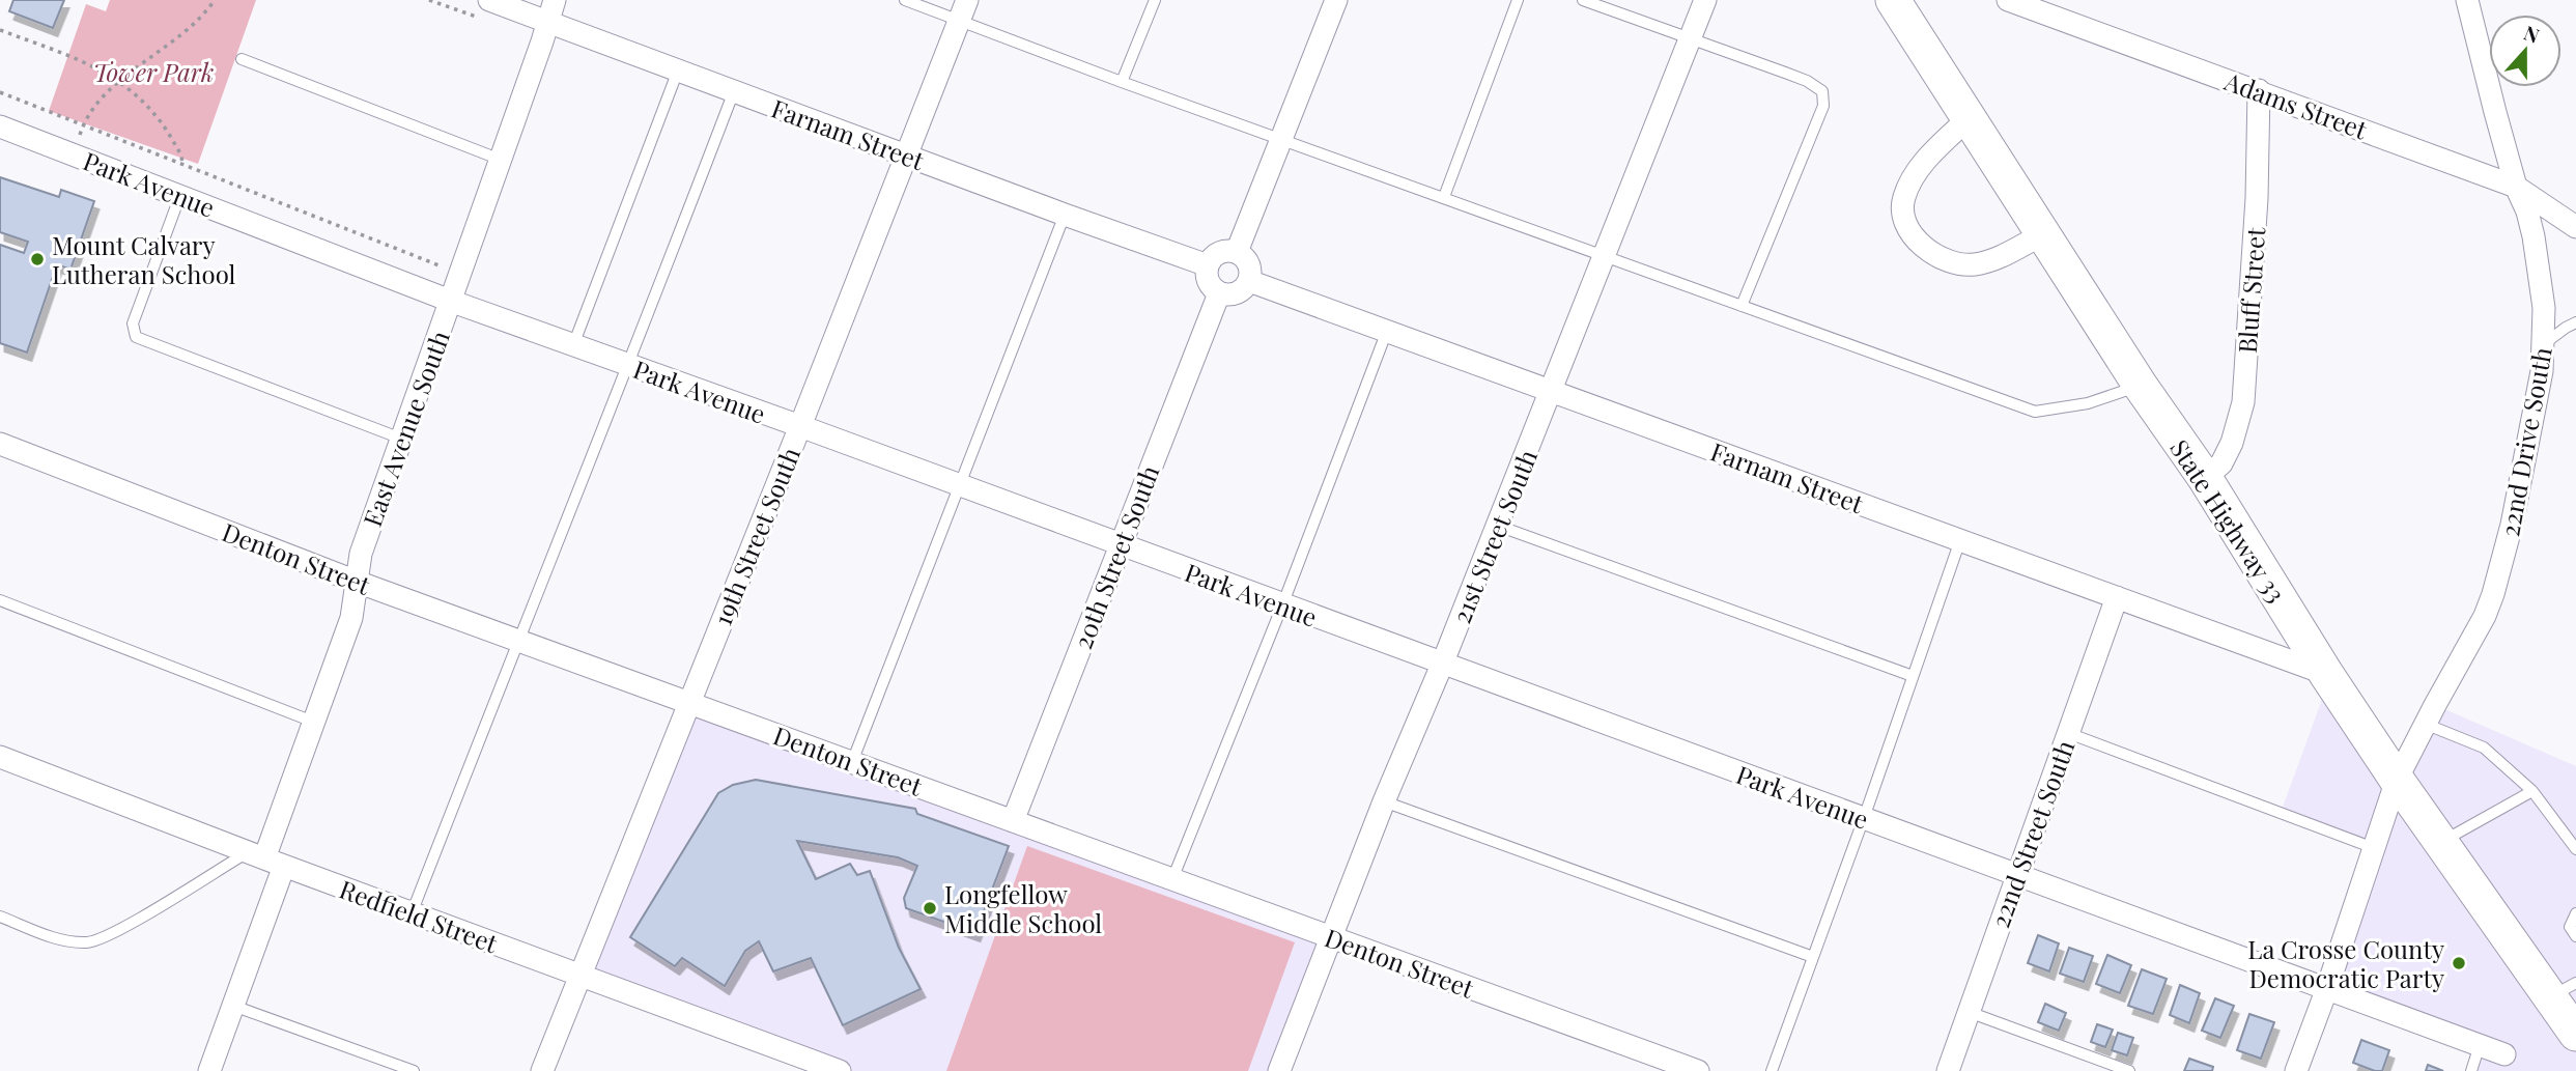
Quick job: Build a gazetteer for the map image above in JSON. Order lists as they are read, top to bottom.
{
  "streets": {
    "main road": ["State Highway 33"],
    "street": [
      "Adams Street",
      "Farnam Street",
      "Park Avenue",
      "Bluff Street",
      "East Avenue South",
      "22nd Drive South",
      "19th Street South",
      "21st Street South",
      "20th Street South",
      "Denton Street",
      "22nd Street South",
      "Redfield Street"
    ]
  },
  "crossings": [
    ["Adams Street", "Bluff Street"],
    ["Adams Street", "22nd Drive South"],
    ["Farnam Street", "East Avenue South"],
    ["Farnam Street", "State Highway 33"],
    ["Farnam Street", "19th Street South"],
    ["Farnam Street", "21st Street South"],
    ["Farnam Street", "20th Street South"],
    ["Farnam Street", "22nd Street South"],
    ["Park Avenue", "East Avenue South"],
    ["Park Avenue", "22nd Drive South"],
    ["Park Avenue", "19th Street South"],
    ["Park Avenue", "21st Street South"],
    ["Park Avenue", "20th Street South"],
    ["Park Avenue", "22nd Street South"],
    ["Bluff Street", "State Highway 33"],
    ["East Avenue South", "Denton Street"],
    ["East Avenue South", "Redfield Street"],
    ["22nd Drive South", "State Highway 33"],
    ["19th Street South", "Denton Street"],
    ["19th Street South", "Redfield Street"],
    ["21st Street South", "Denton Street"],
    ["20th Street South", "Denton Street"]
  ],
  "parks": ["Tower Park"],
  "places": ["Mount Calvary Lutheran School", "Longfellow Middle School", "La Crosse County Democratic Party"],
  "north": "top"
}
